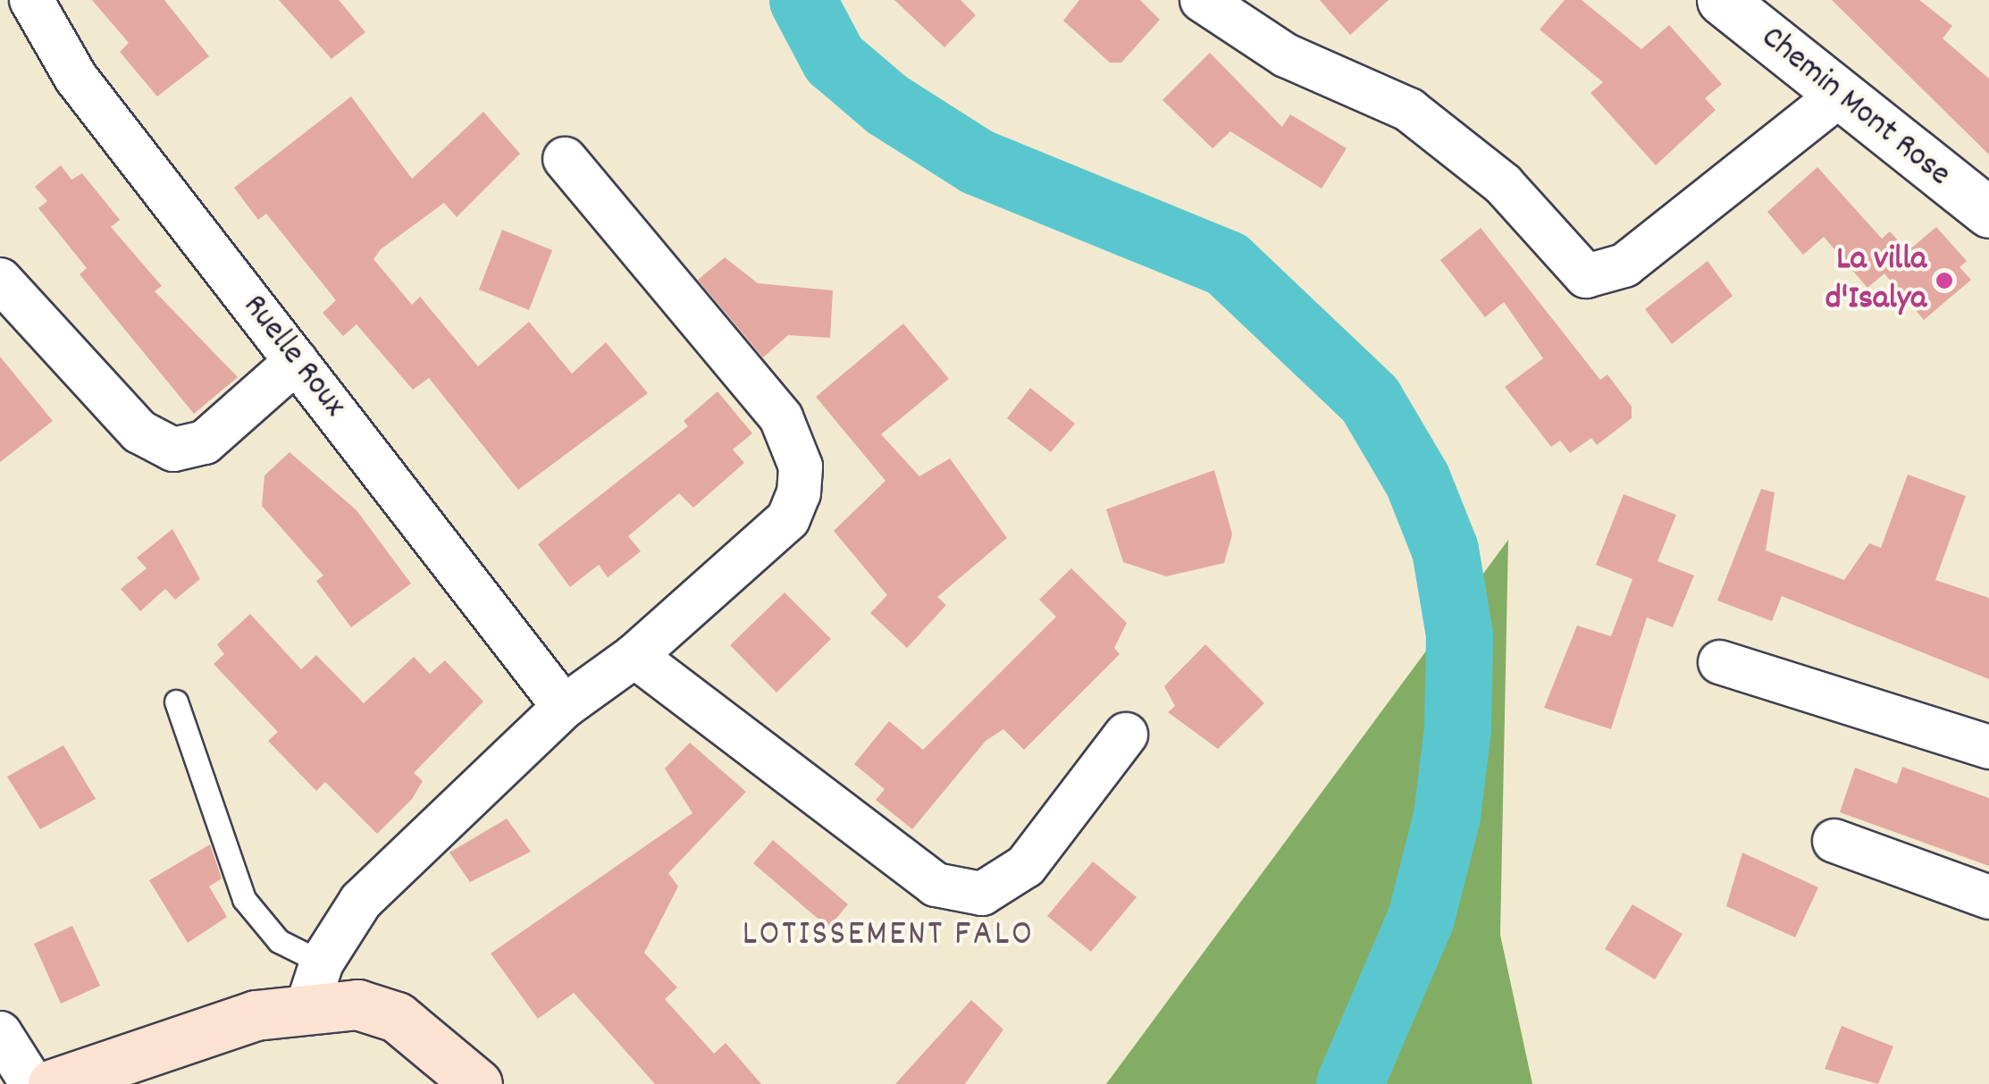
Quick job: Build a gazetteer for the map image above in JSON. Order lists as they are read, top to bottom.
{
  "streets": {
    "street": ["Chemin Mont Rose", "Ruelle Roux"]
  },
  "districts": ["LOTISSEMENT FALO"],
  "places": ["La villa d'Isalya"]
}
